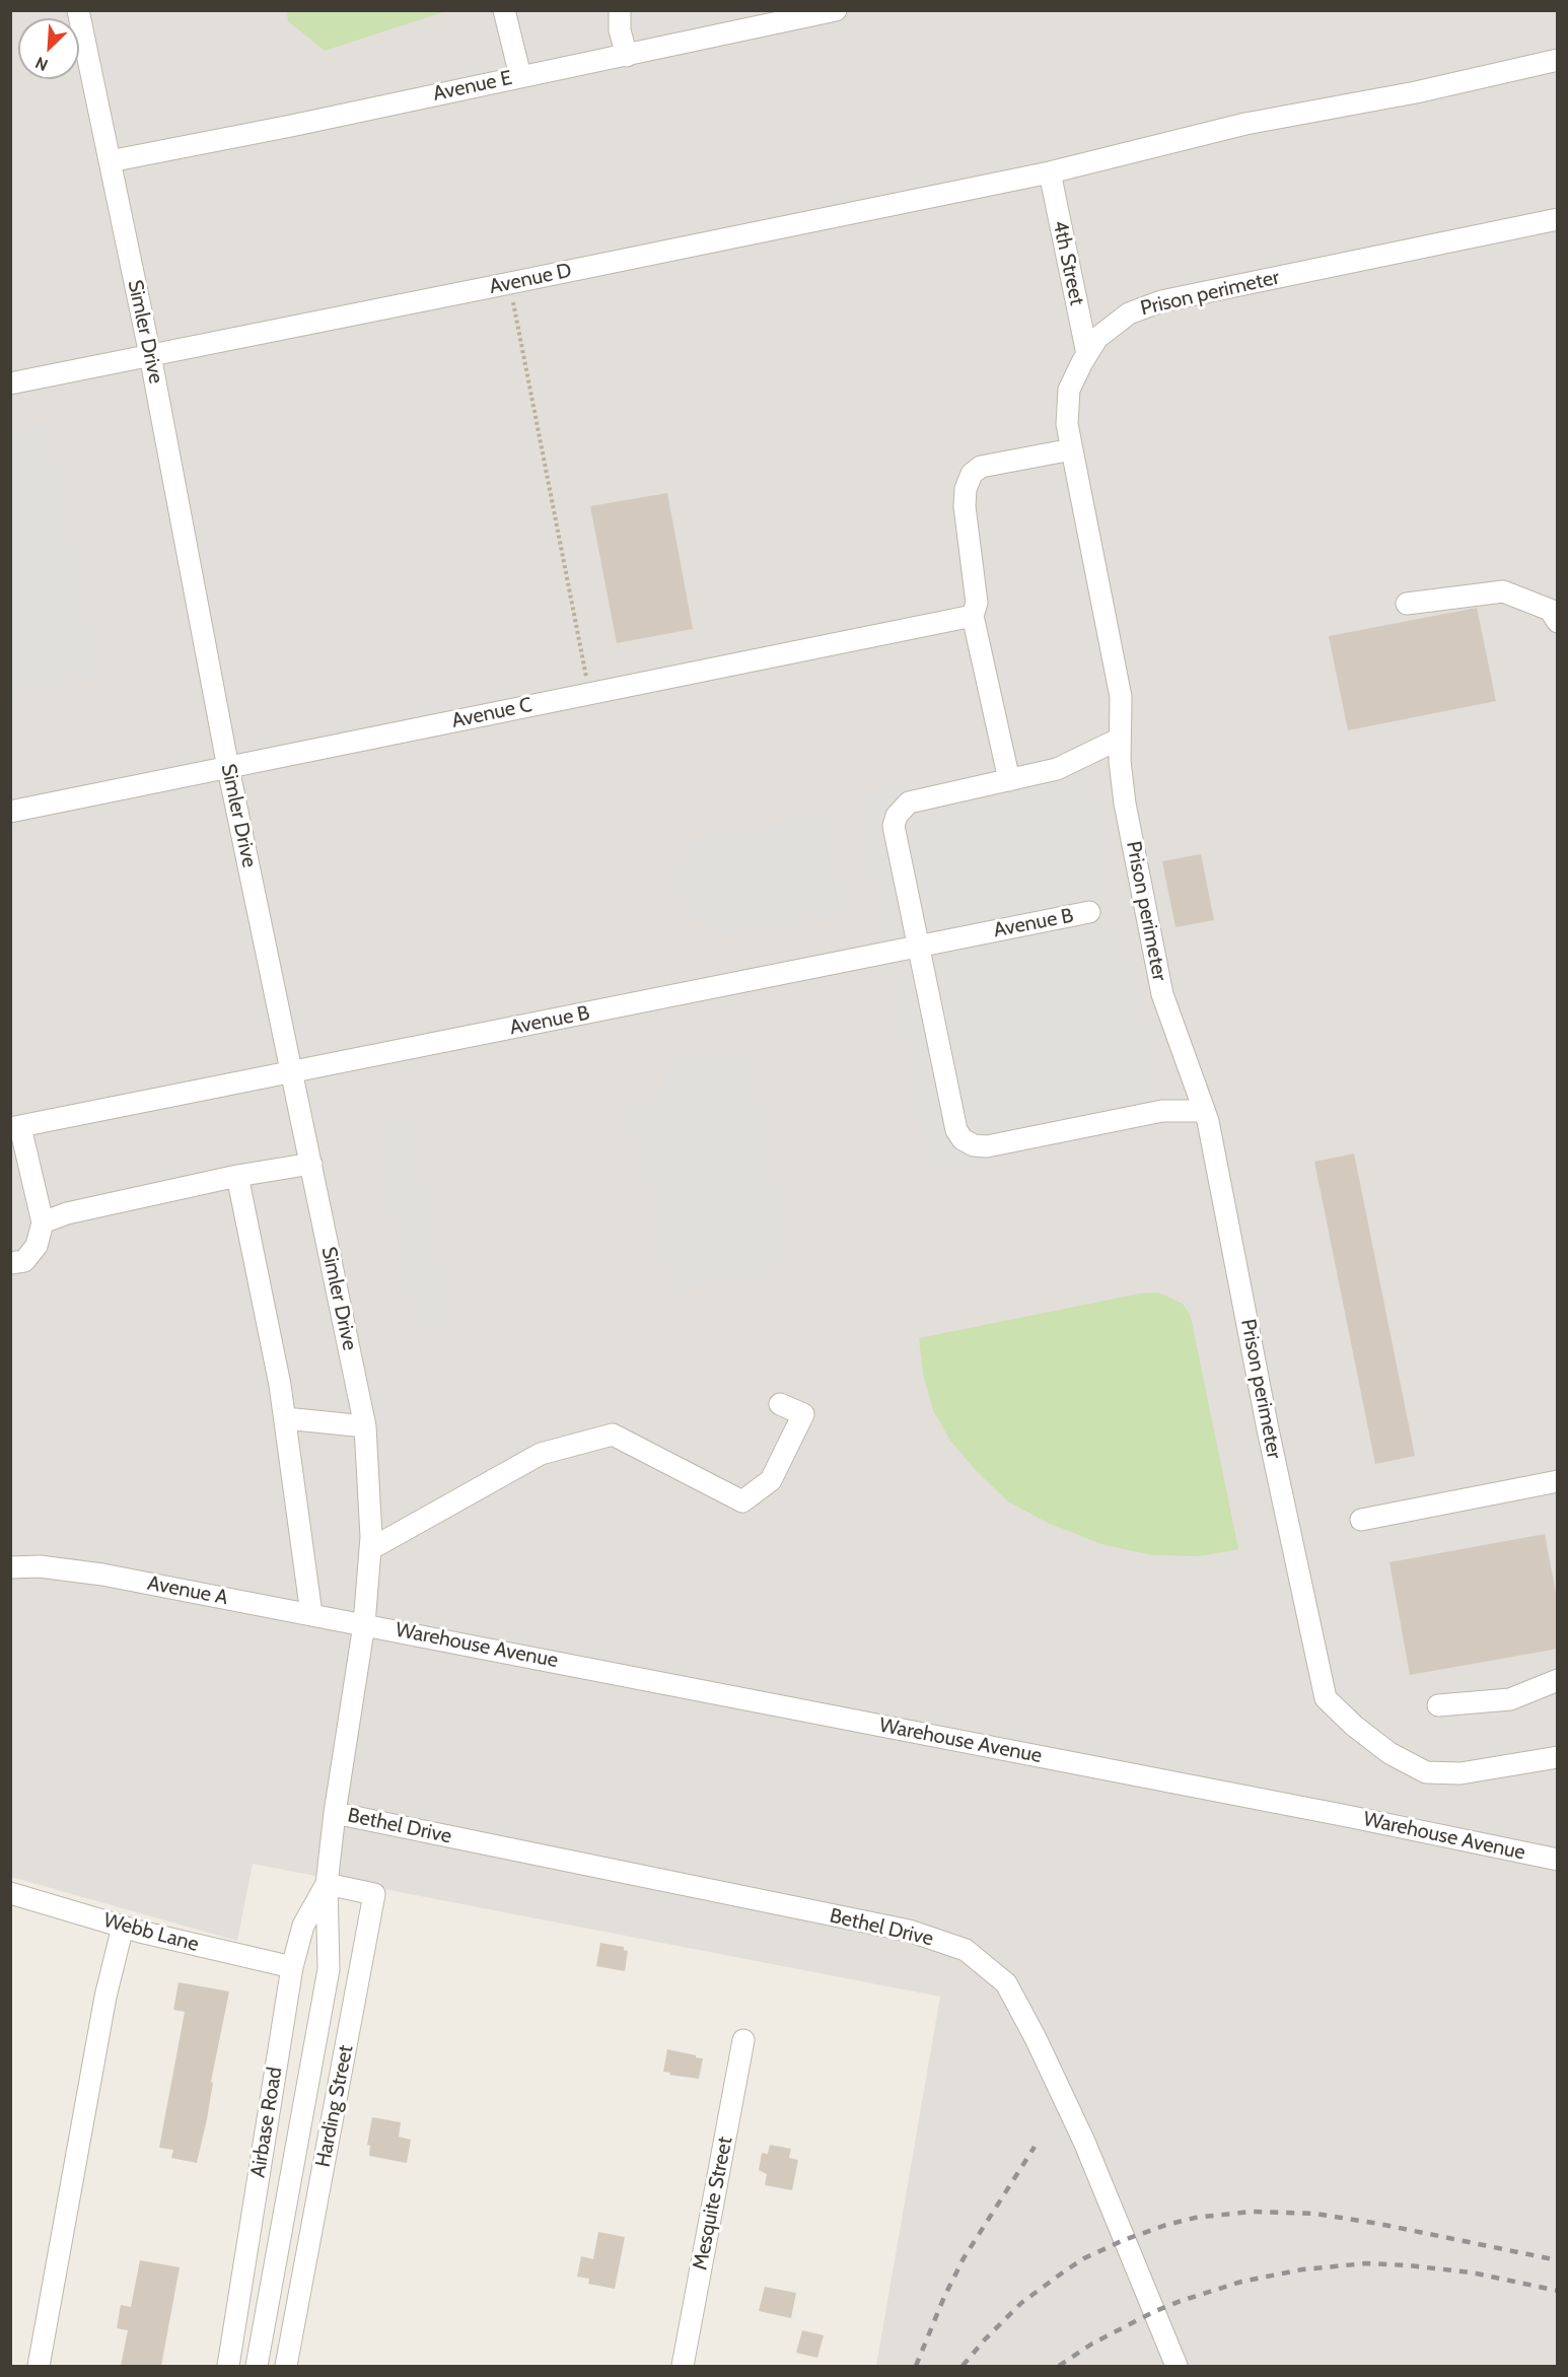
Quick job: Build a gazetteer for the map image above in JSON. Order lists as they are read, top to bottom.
{
  "streets": {
    "street": [
      "Avenue E",
      "4th Street",
      "Avenue D",
      "Prison perimeter",
      "Simler Drive",
      "Avenue C",
      "Avenue B",
      "Avenue A",
      "Warehouse Avenue",
      "Bethel Drive",
      "Webb Lane",
      "Harding Street",
      "Airbase Road",
      "Mesquite Street"
    ]
  },
  "crossings": [
    ["Avenue E", "Simler Drive"],
    ["4th Street", "Avenue D"],
    ["4th Street", "Prison perimeter"],
    ["Avenue D", "Simler Drive"],
    ["Simler Drive", "Avenue C"],
    ["Simler Drive", "Avenue B"],
    ["Simler Drive", "Avenue A"],
    ["Simler Drive", "Warehouse Avenue"],
    ["Simler Drive", "Airbase Road"],
    ["Avenue A", "Warehouse Avenue"],
    ["Avenue A", "Airbase Road"],
    ["Warehouse Avenue", "Airbase Road"],
    ["Bethel Drive", "Airbase Road"],
    ["Webb Lane", "Airbase Road"],
    ["Harding Street", "Airbase Road"]
  ],
  "north": "bottom left"
}
